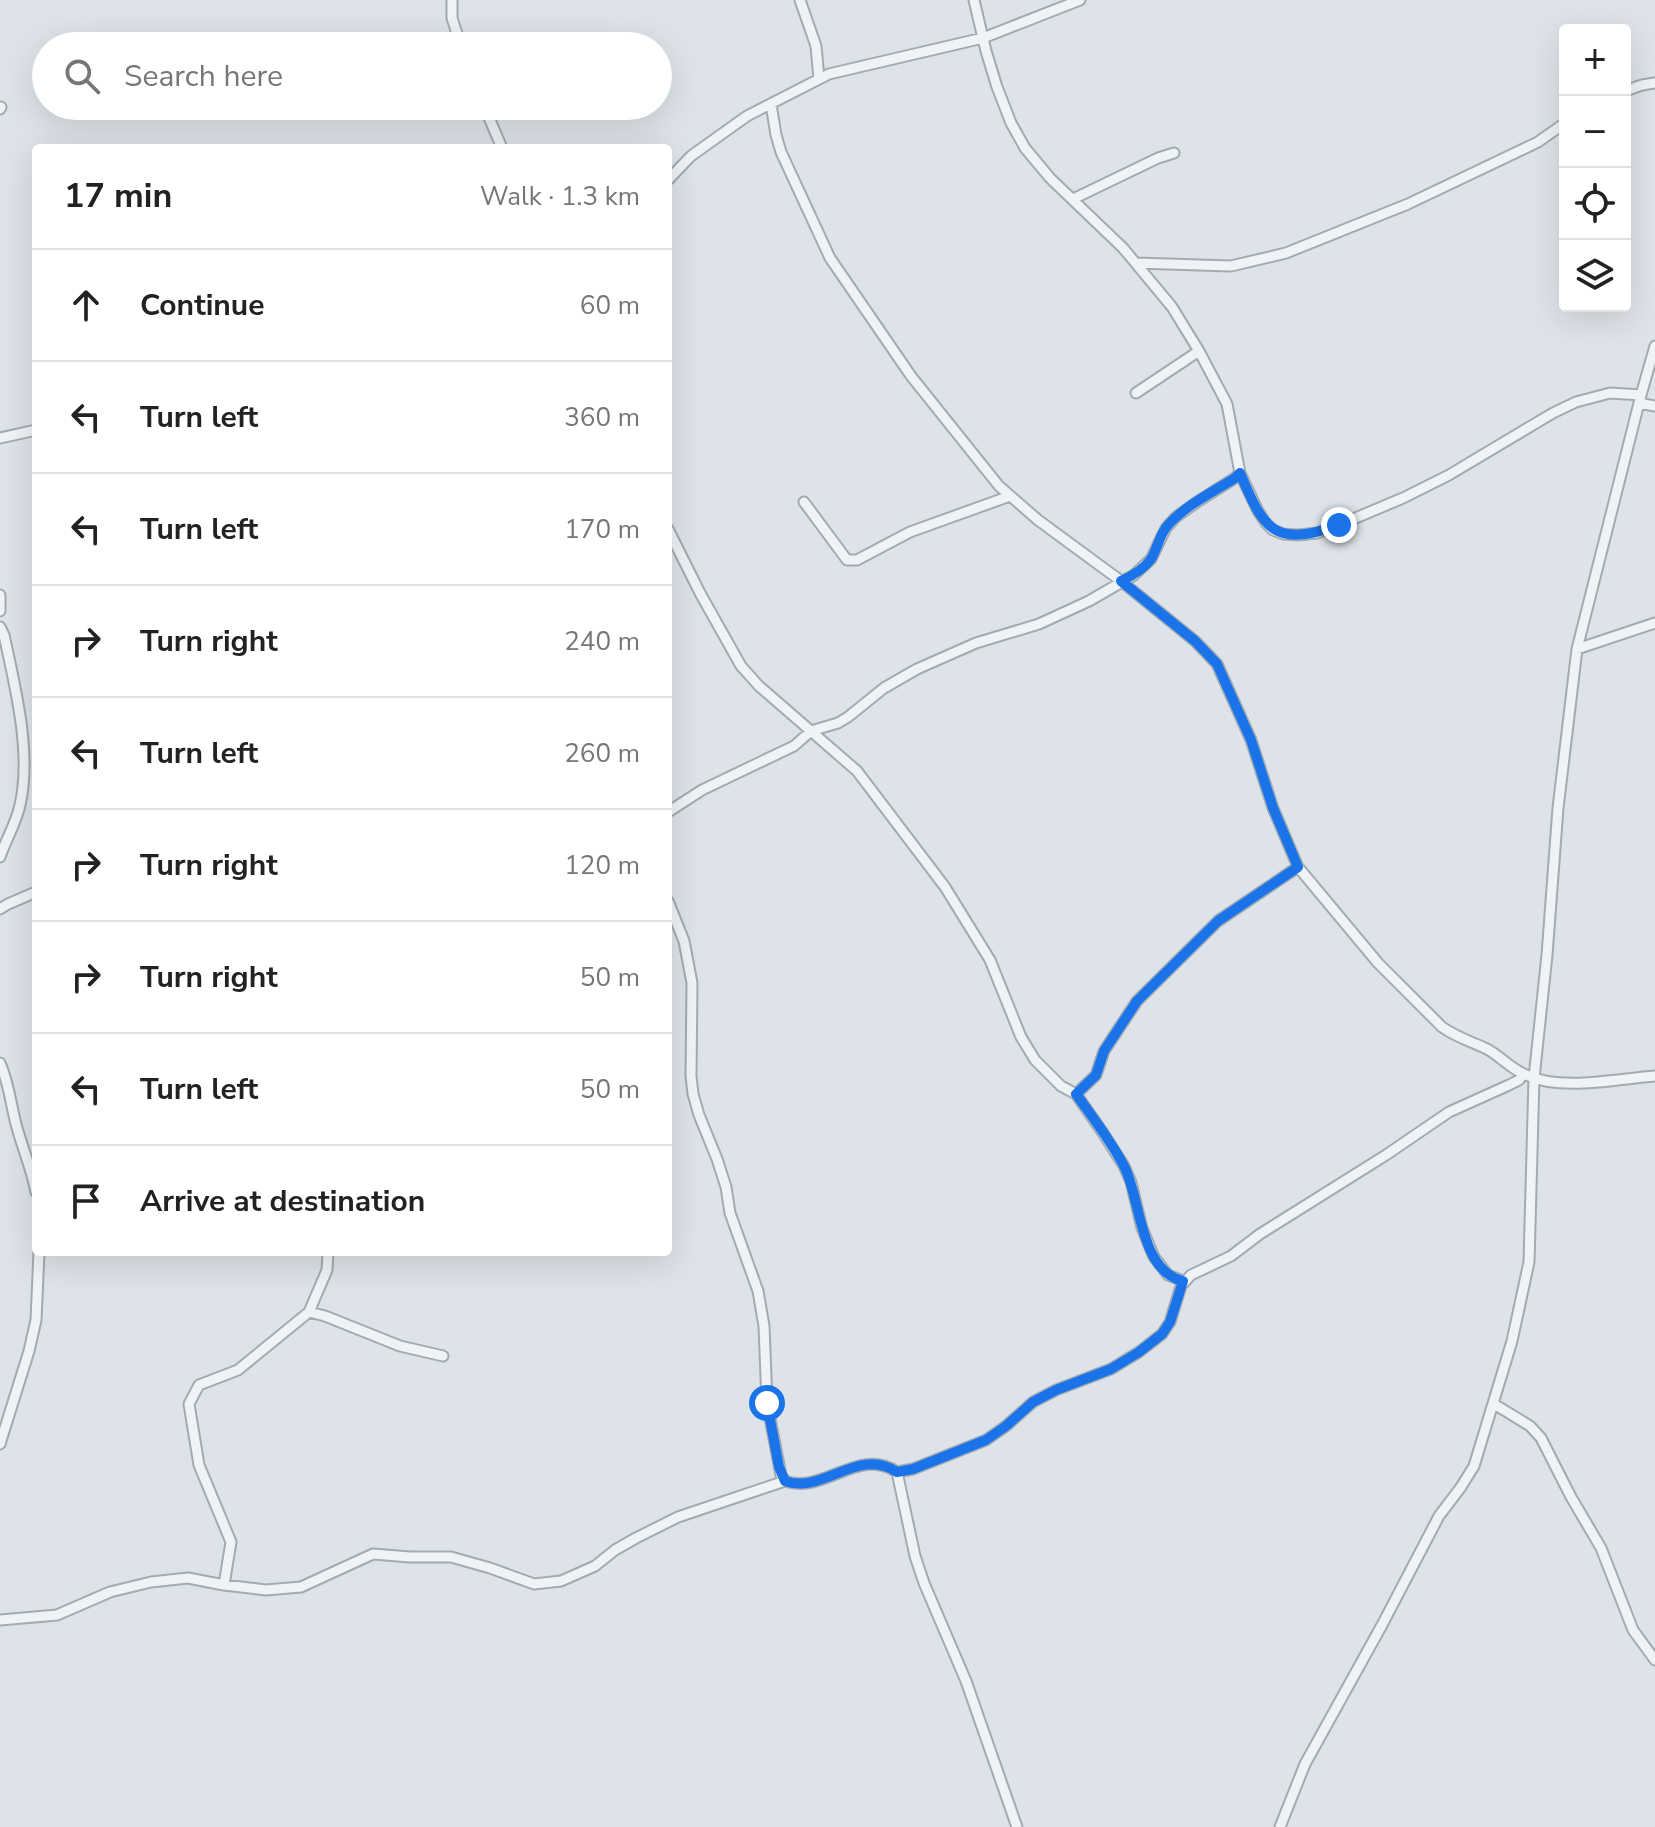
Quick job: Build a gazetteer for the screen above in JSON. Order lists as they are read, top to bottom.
{
  "page": {
    "map_buttons": ["+", "−"],
    "search": "Search here",
    "heading": ["17 min", "Walk · 1.3 km"],
    "list": [
      ["Continue", "60 m"],
      ["Turn left", "360 m"],
      ["Turn left", "170 m"],
      ["Turn right", "240 m"],
      ["Turn left", "260 m"],
      ["Turn right", "120 m"],
      ["Turn right", "50 m"],
      ["Turn left", "50 m"],
      "Arrive at destination"
    ]
  }
}
